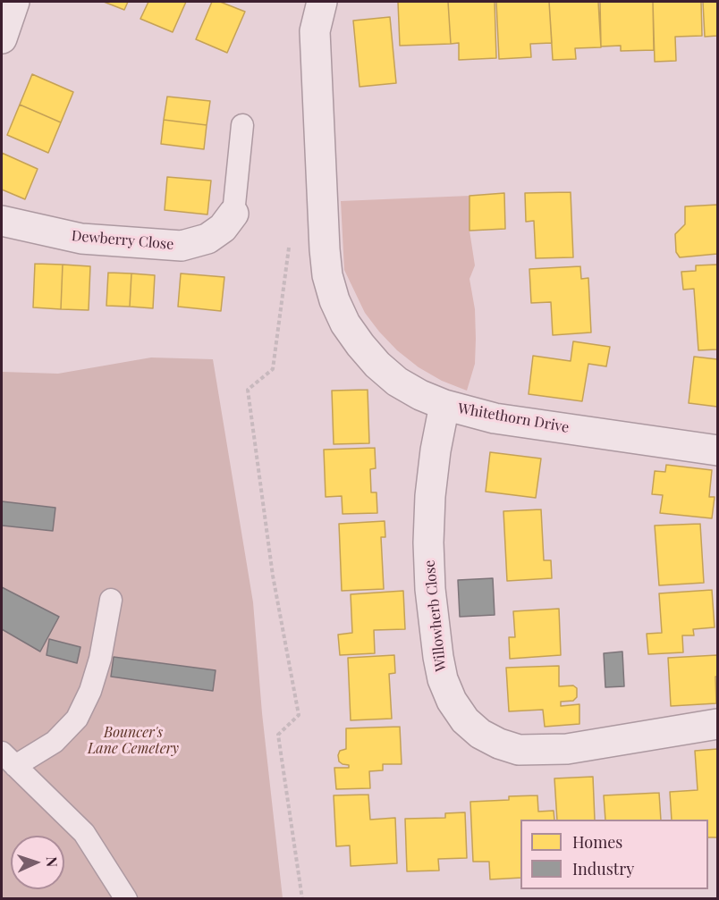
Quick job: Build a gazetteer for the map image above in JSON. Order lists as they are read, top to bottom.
{
  "streets": {
    "street": ["Dewberry Close", "Whitethorn Drive", "Willowherb Close"]
  },
  "crossings": [
    ["Whitethorn Drive", "Willowherb Close"]
  ],
  "parks": ["Bouncer's Lane Cemetery"],
  "legend": ["Homes", "Industry"],
  "north": "right"
}
